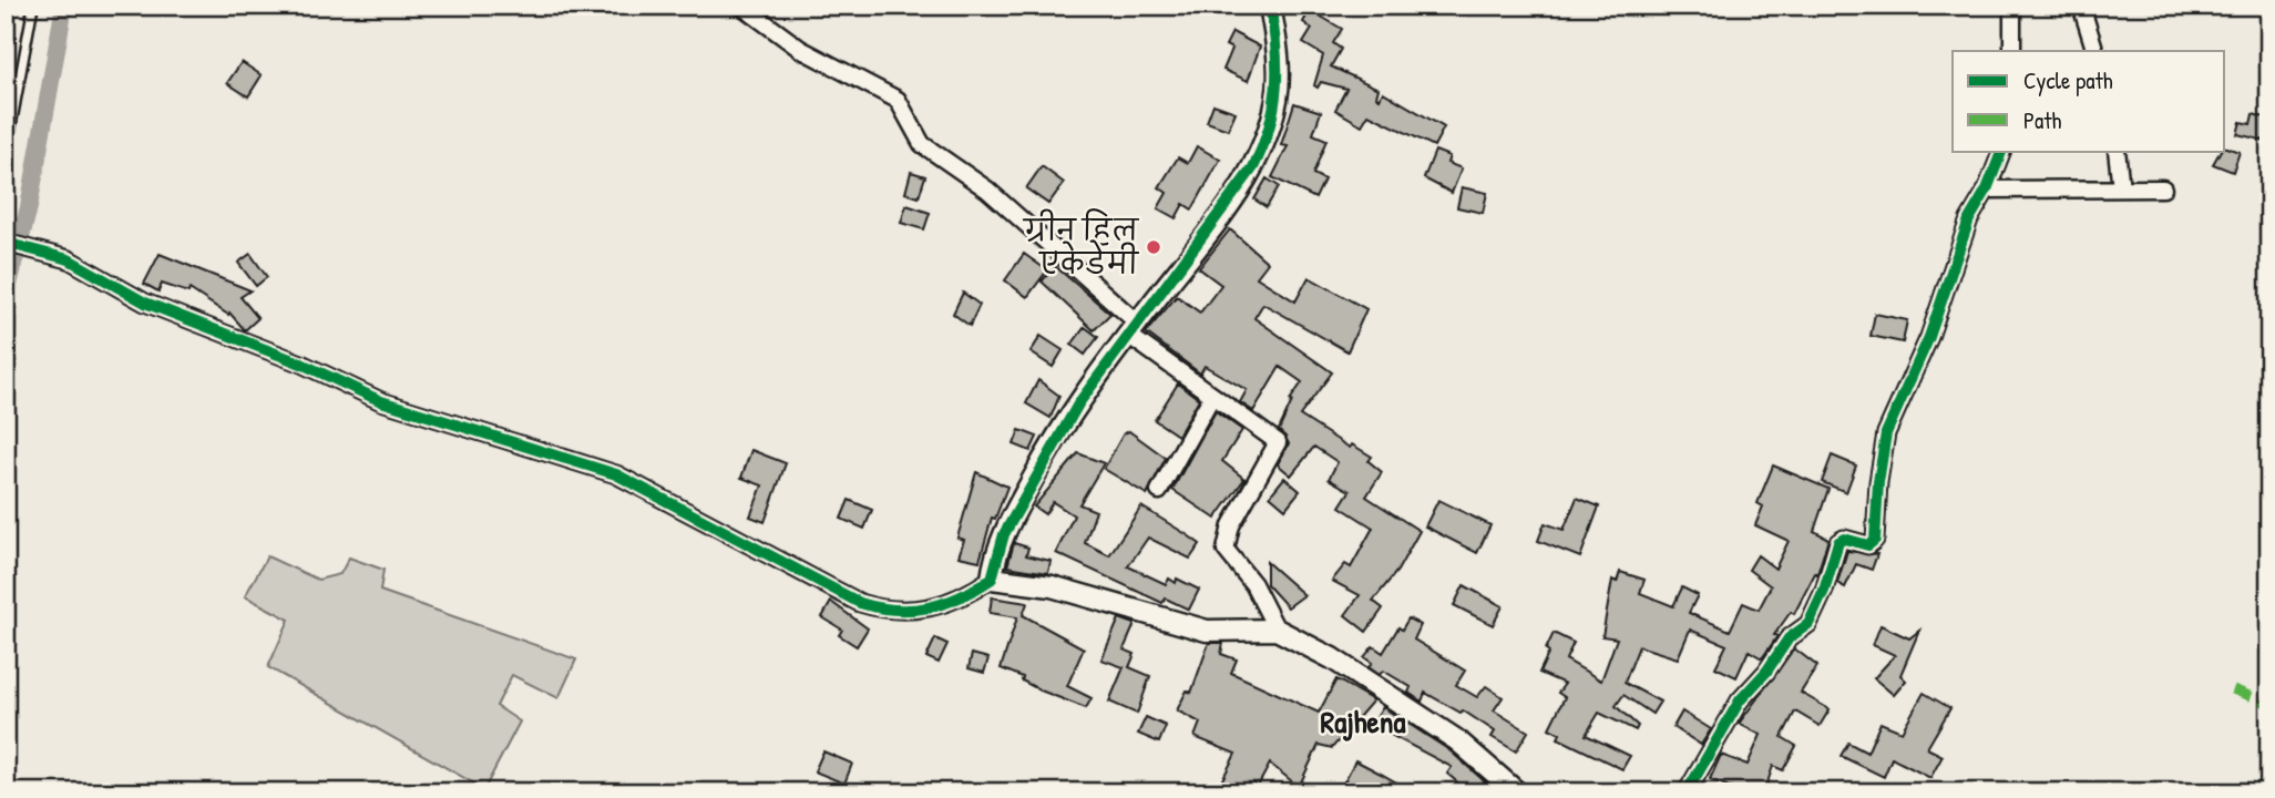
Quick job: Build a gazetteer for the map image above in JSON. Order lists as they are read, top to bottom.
{
  "districts": ["Rajhena"],
  "places": ["ग्रीन हिल एकेडेमी"],
  "legend": ["Cycle path", "Path"]
}
